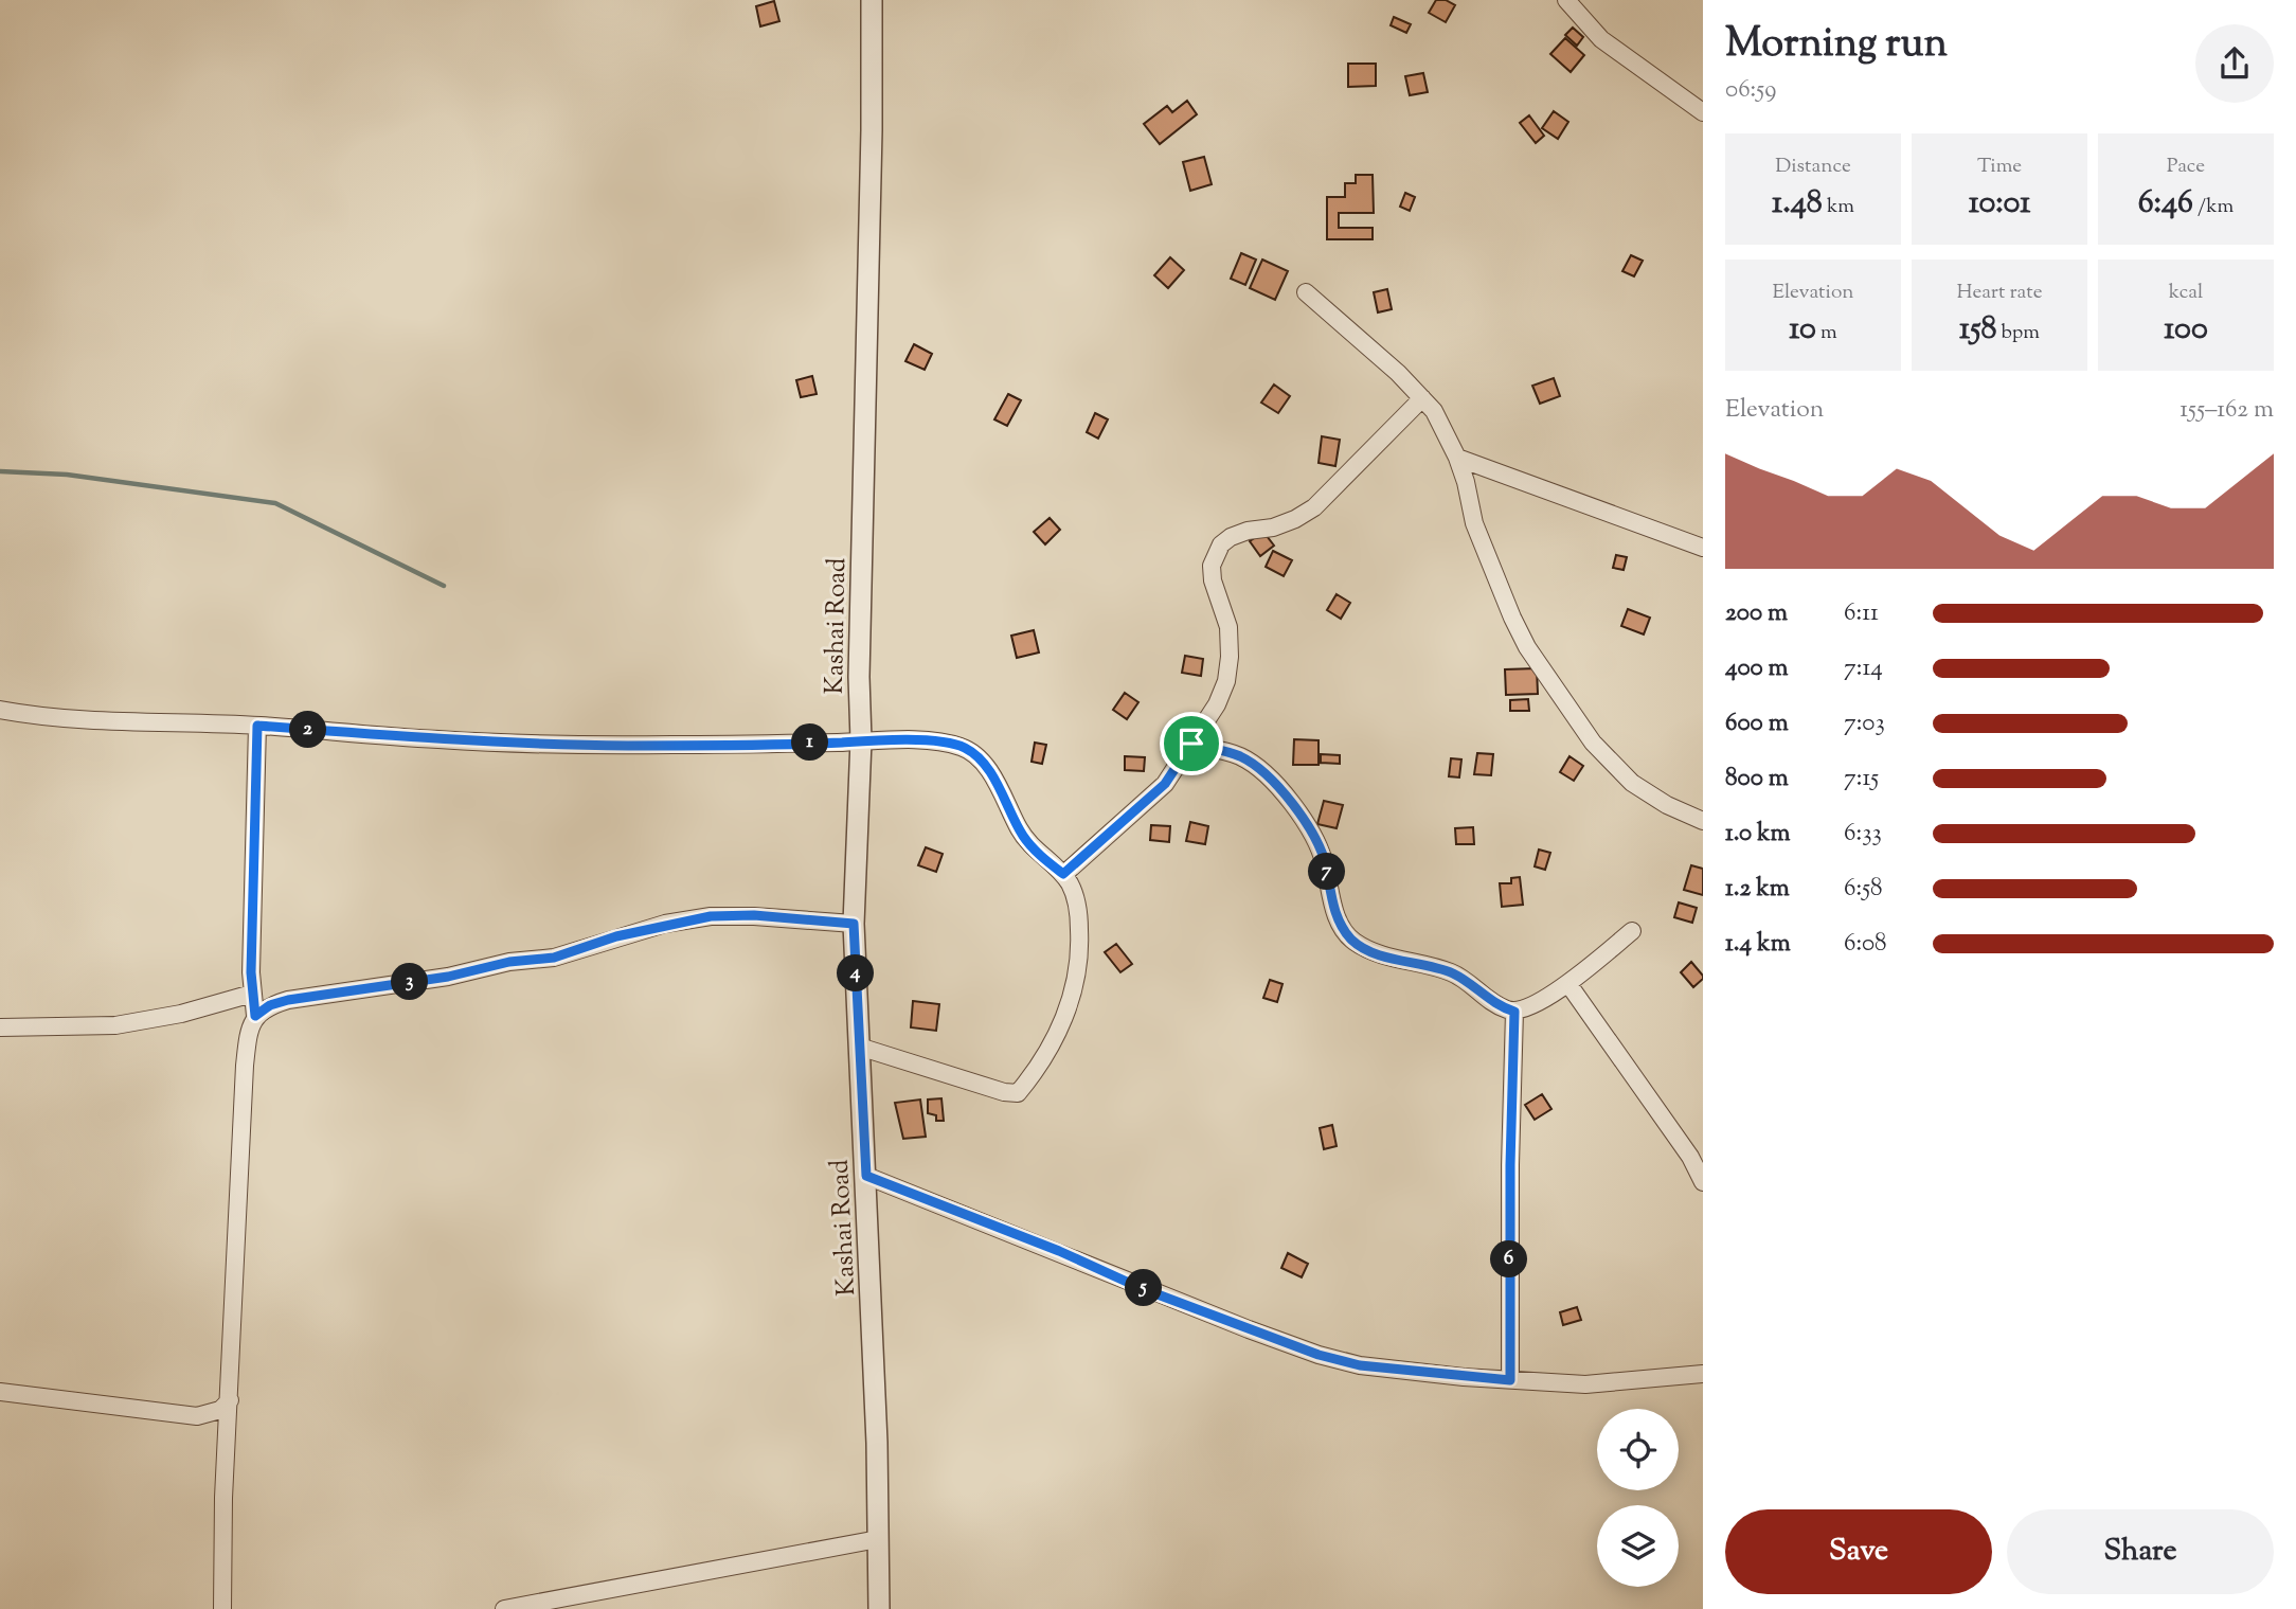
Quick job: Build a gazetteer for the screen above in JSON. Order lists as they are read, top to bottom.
{
  "streets": {
    "street": ["Kashai Road"]
  },
  "page": {
    "heading": ["Morning run", "06:59"],
    "stats": [
      ["Distance", "1.48 km"],
      ["Time", "10:01"],
      ["Pace", "6:46 /km"],
      ["Elevation", "10 m"],
      ["Heart rate", "158 bpm"],
      ["kcal", "100"]
    ],
    "chart": ["Elevation", "155–162 m"],
    "list": [
      {
        "name": "200 m",
        "note": "6:11"
      },
      {
        "name": "400 m",
        "note": "7:14"
      },
      {
        "name": "600 m",
        "note": "7:03"
      },
      {
        "name": "800 m",
        "note": "7:15"
      },
      {
        "name": "1.0 km",
        "note": "6:33"
      },
      {
        "name": "1.2 km",
        "note": "6:58"
      },
      {
        "name": "1.4 km",
        "note": "6:08"
      }
    ],
    "pins": [
      "2",
      "1",
      "7",
      "4",
      "3",
      "6",
      "5"
    ],
    "buttons": ["Save", "Share"]
  }
}
